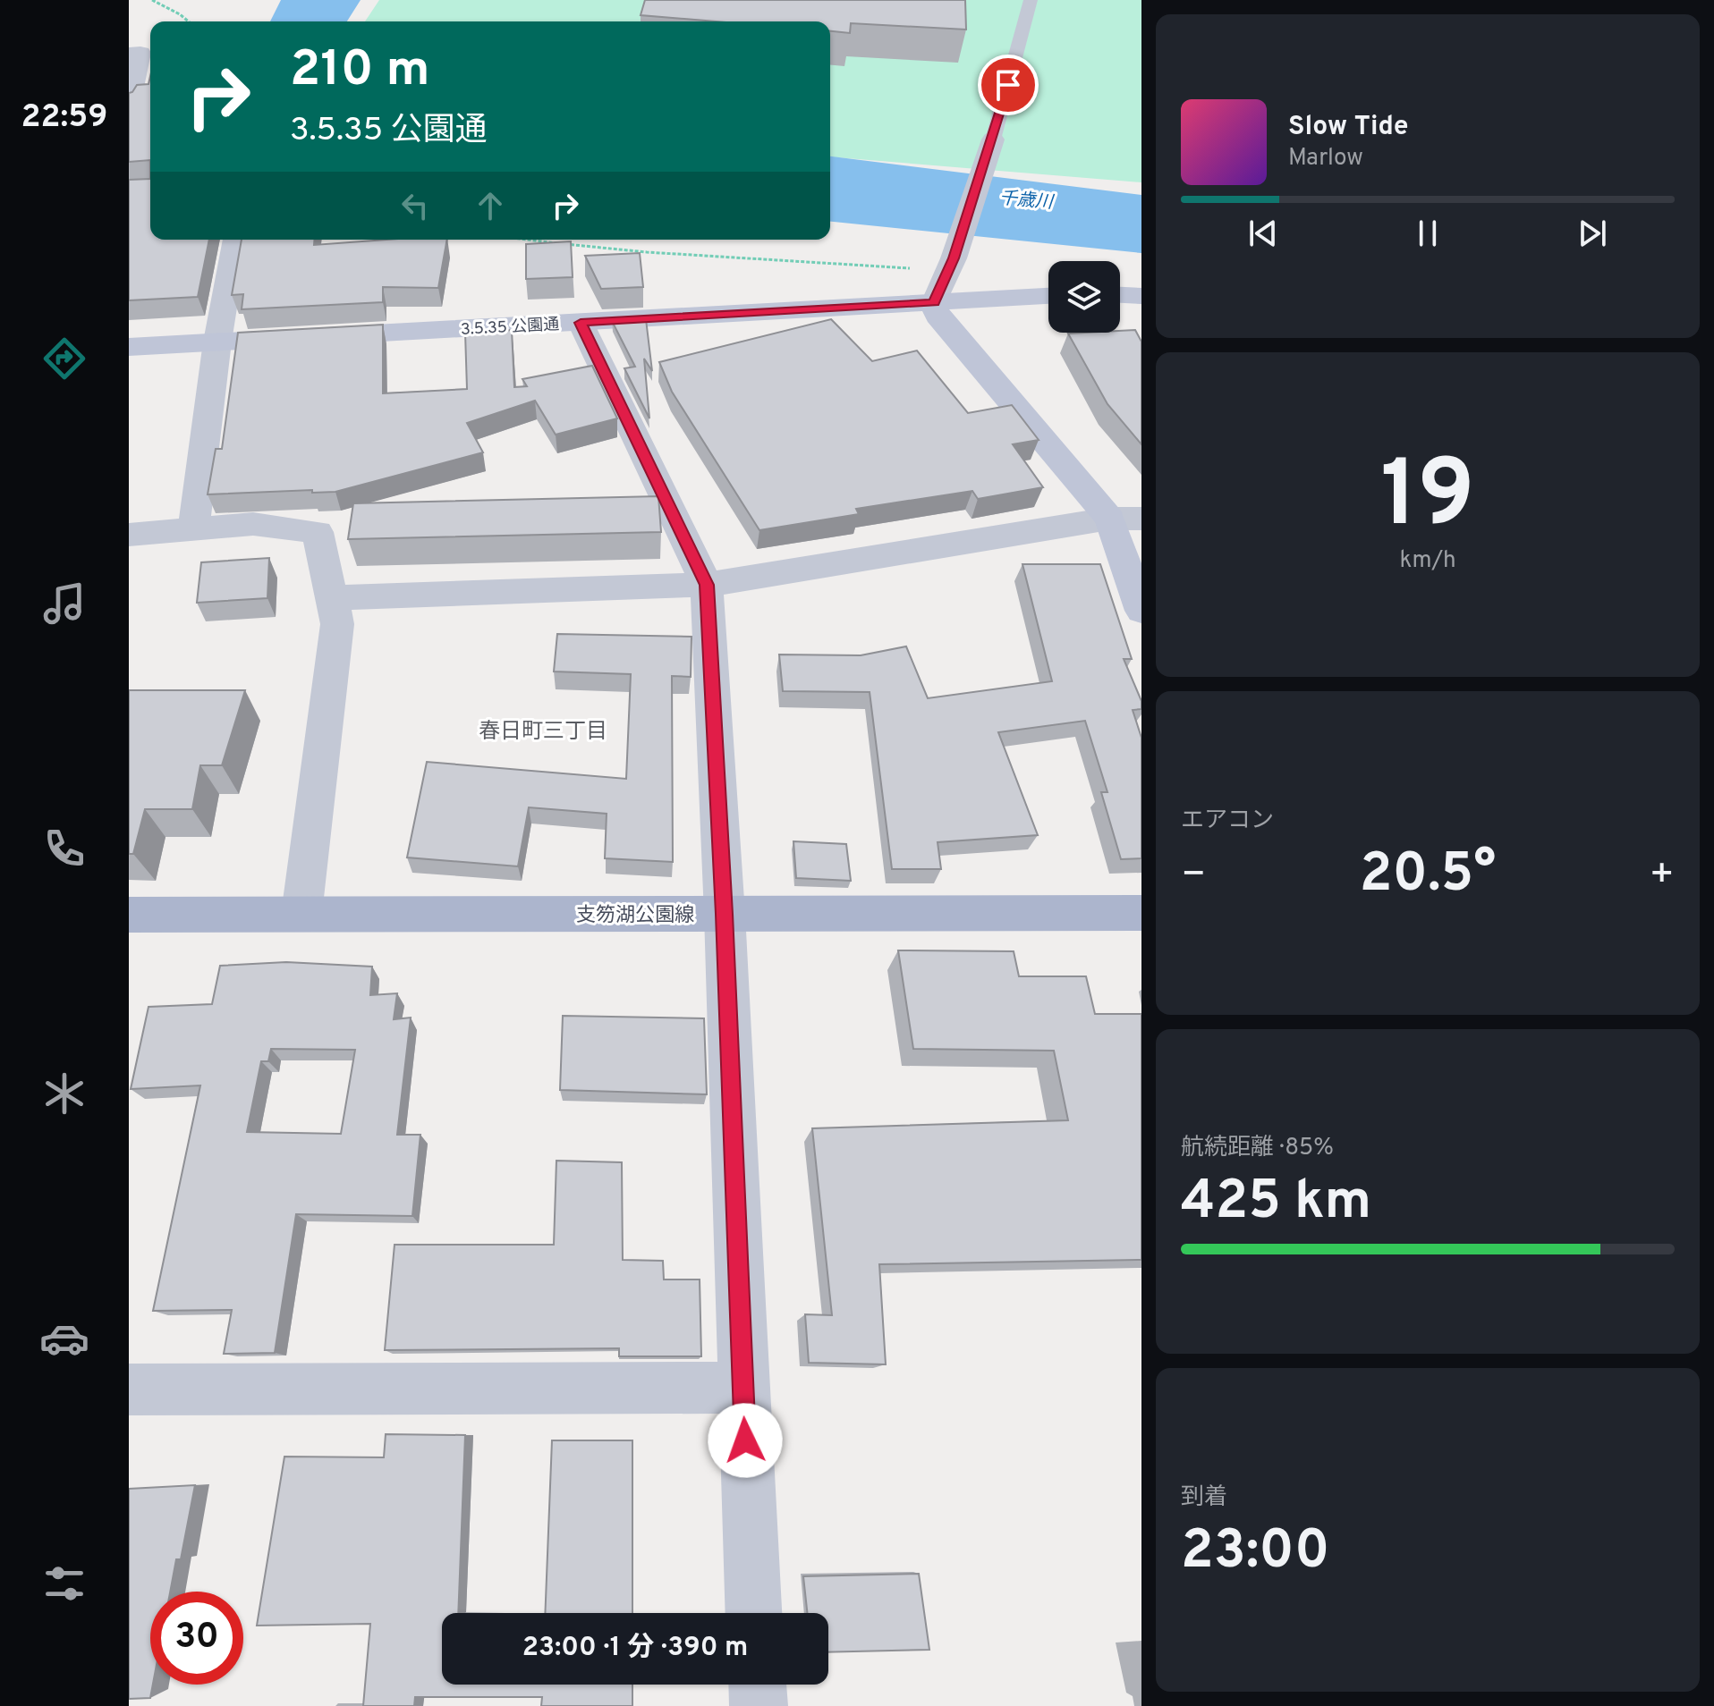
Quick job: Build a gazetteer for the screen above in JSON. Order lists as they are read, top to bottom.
{
  "streets": {
    "main road": ["支笏湖公園線"],
    "street": ["3.5.35 公園通"]
  },
  "districts": ["春日町三丁目"],
  "water": ["千歳川"],
  "page": {
    "tabs": "22:59",
    "turn": ["210 m", "3.5.35 公園通"],
    "song": ["Slow Tide", "Marlow"],
    "tile": [
      ["19", "km/h"],
      "エアコン",
      ["航続距離 · 85%", "425 km"],
      ["到着", "23:00"]
    ],
    "heat": ["−", "20.5°", "+"],
    "limit": "30",
    "trip": "23:00 · 1 分 · 390 m"
  }
}
